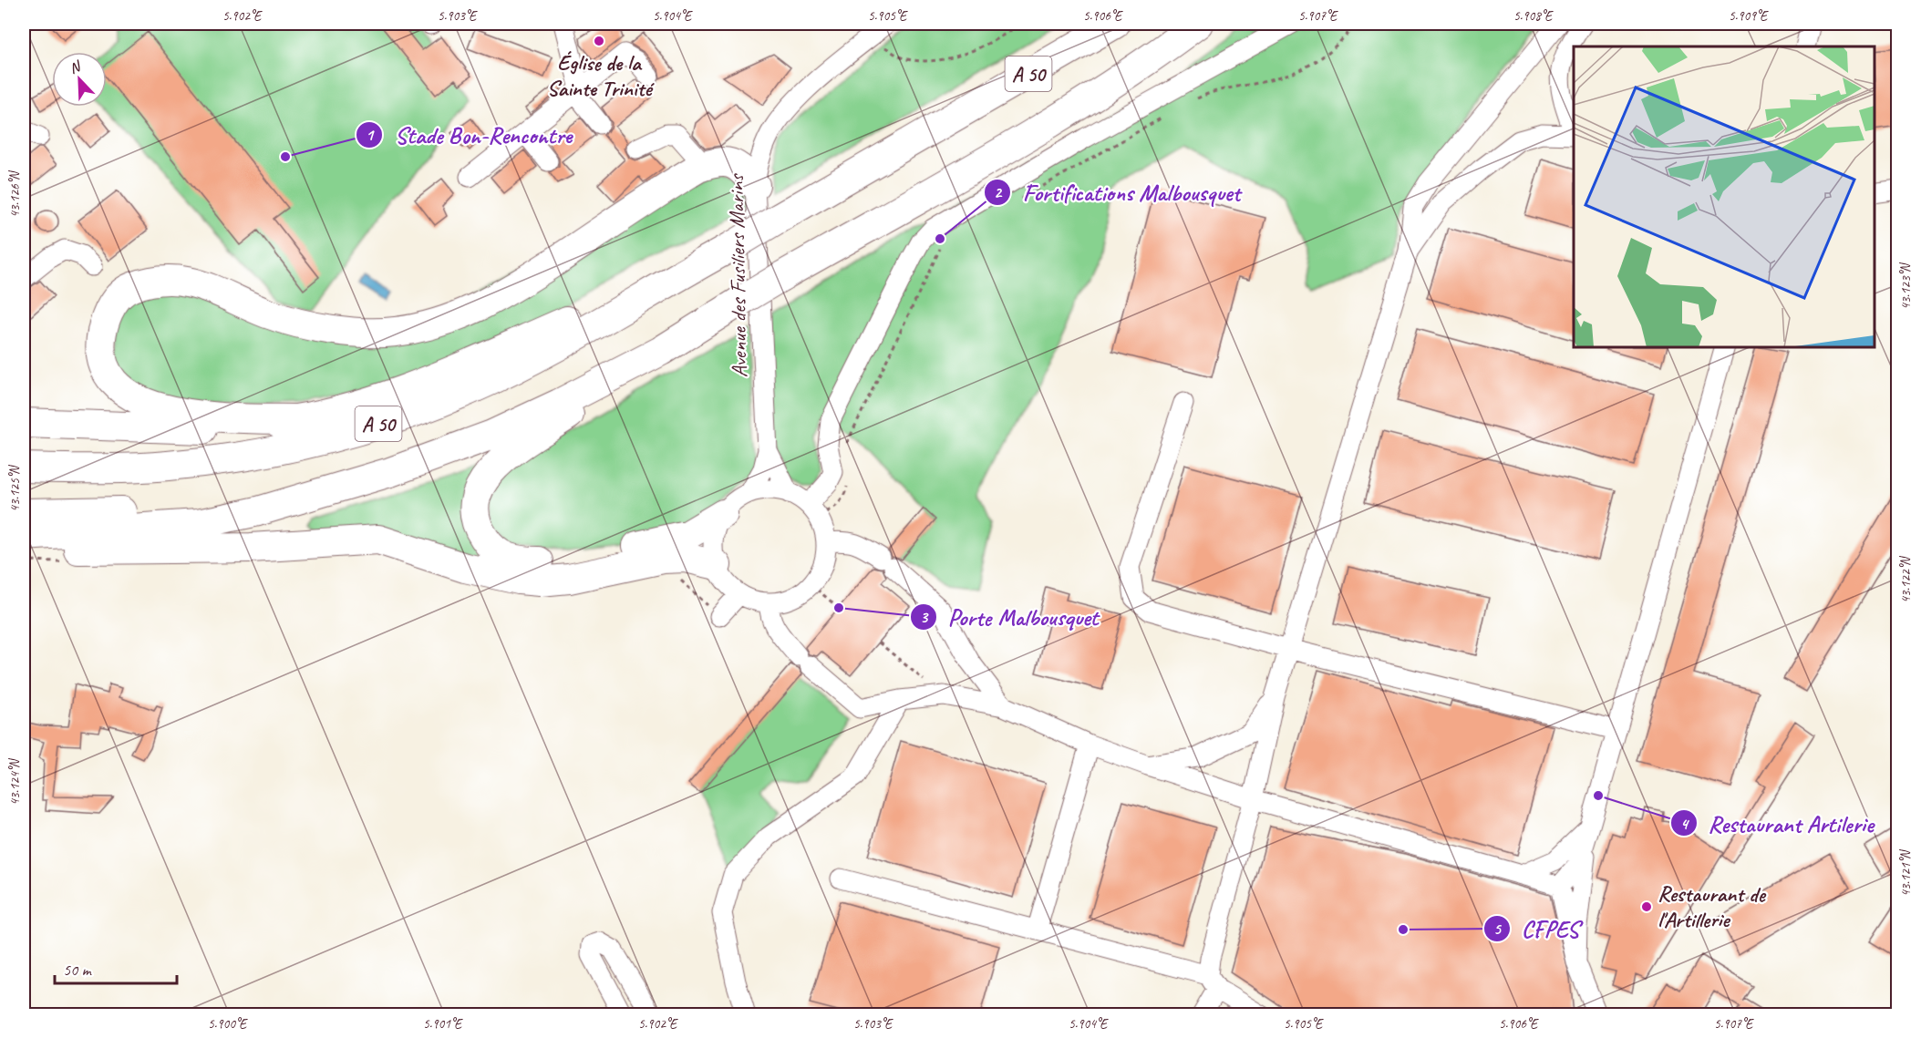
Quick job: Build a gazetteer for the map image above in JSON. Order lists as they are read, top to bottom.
{
  "streets": {
    "highway": ["A 50"],
    "street": ["Avenue des Fusiliers Marins"]
  },
  "places": [
    "Église de la Sainte Trinité",
    "Stade Bon-Rencontre",
    "Fortifications Malbousquet",
    "Porte Malbousquet",
    "Restaurant Artilerie",
    "Restaurant de l'Artillerie",
    "CFPES"
  ],
  "scale_bar": "50 m",
  "north": "top left",
  "coordinates": [
    "5.902°E",
    "5.903°E",
    "5.904°E",
    "5.905°E",
    "5.906°E",
    "5.907°E",
    "5.908°E",
    "5.909°E",
    "43.126°N",
    "43.123°N",
    "43.125°N",
    "43.122°N",
    "43.124°N",
    "43.121°N",
    "5.900°E",
    "5.901°E"
  ]
}
